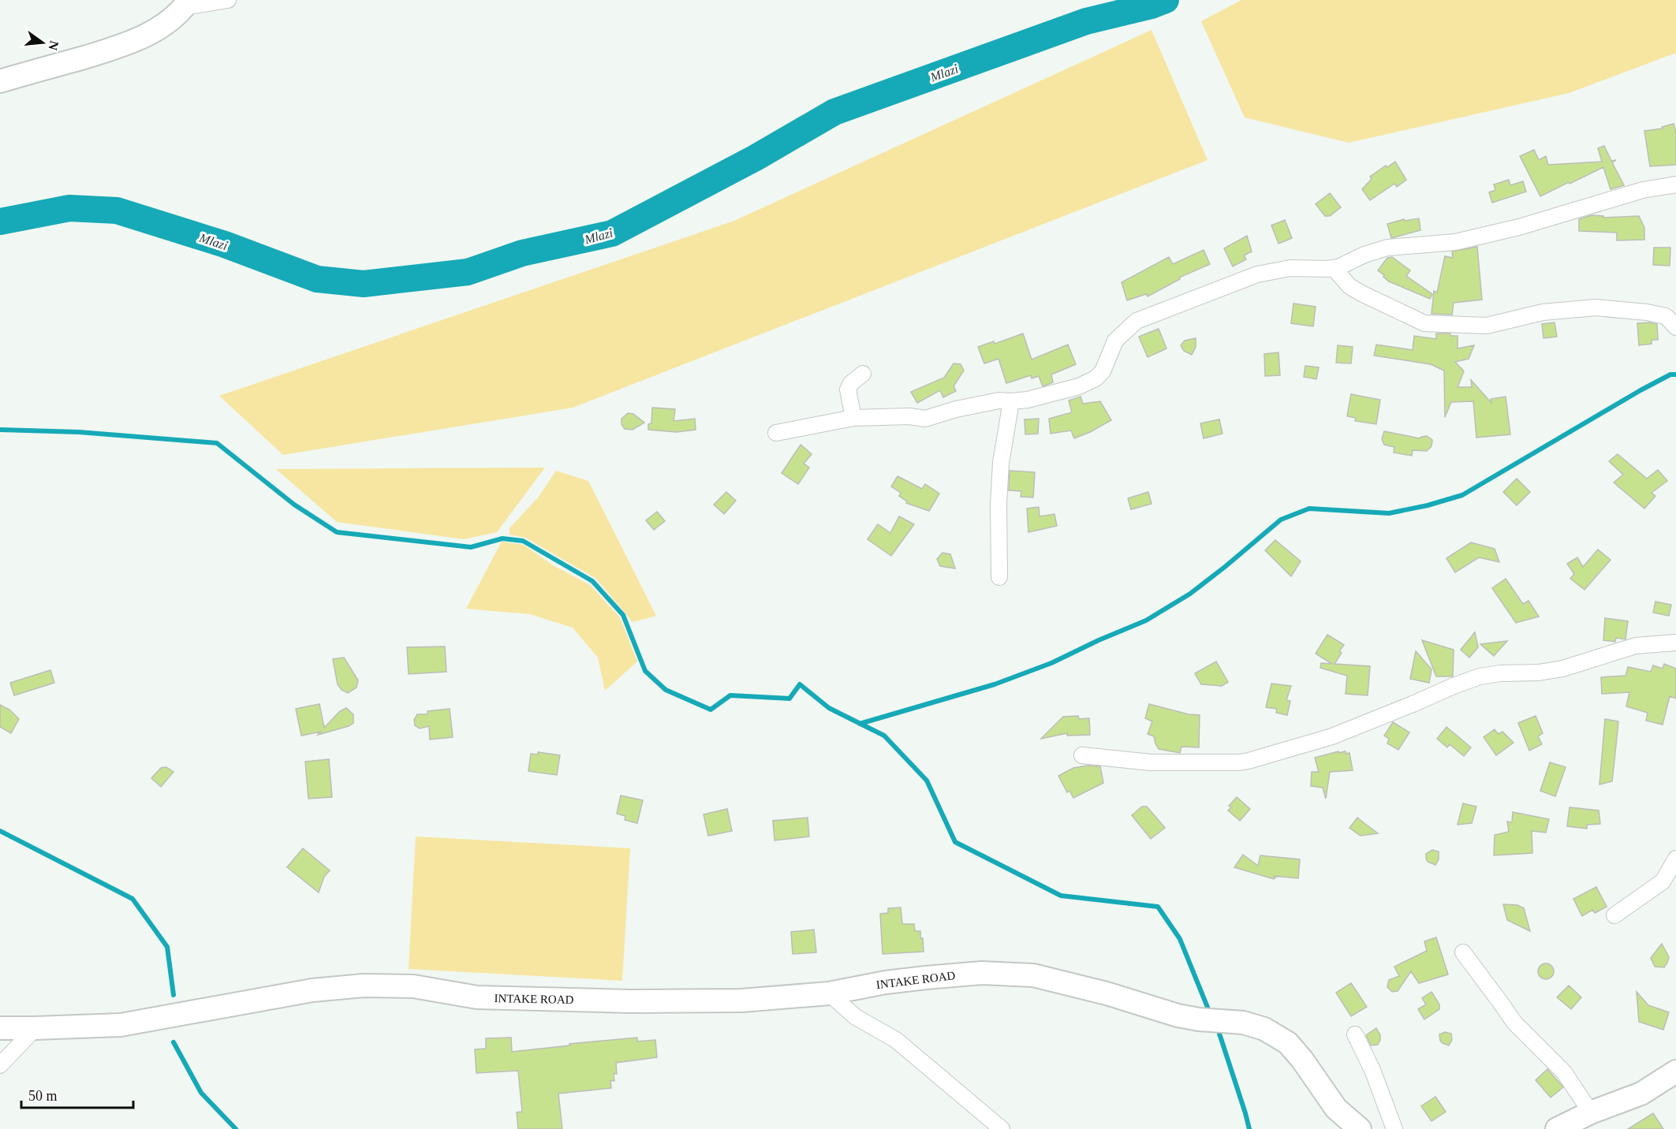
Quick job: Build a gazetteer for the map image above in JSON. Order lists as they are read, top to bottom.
{
  "streets": {
    "street": ["INTAKE ROAD"]
  },
  "water": ["Mlazi"],
  "scale_bar": "50 m",
  "north": "right"
}
